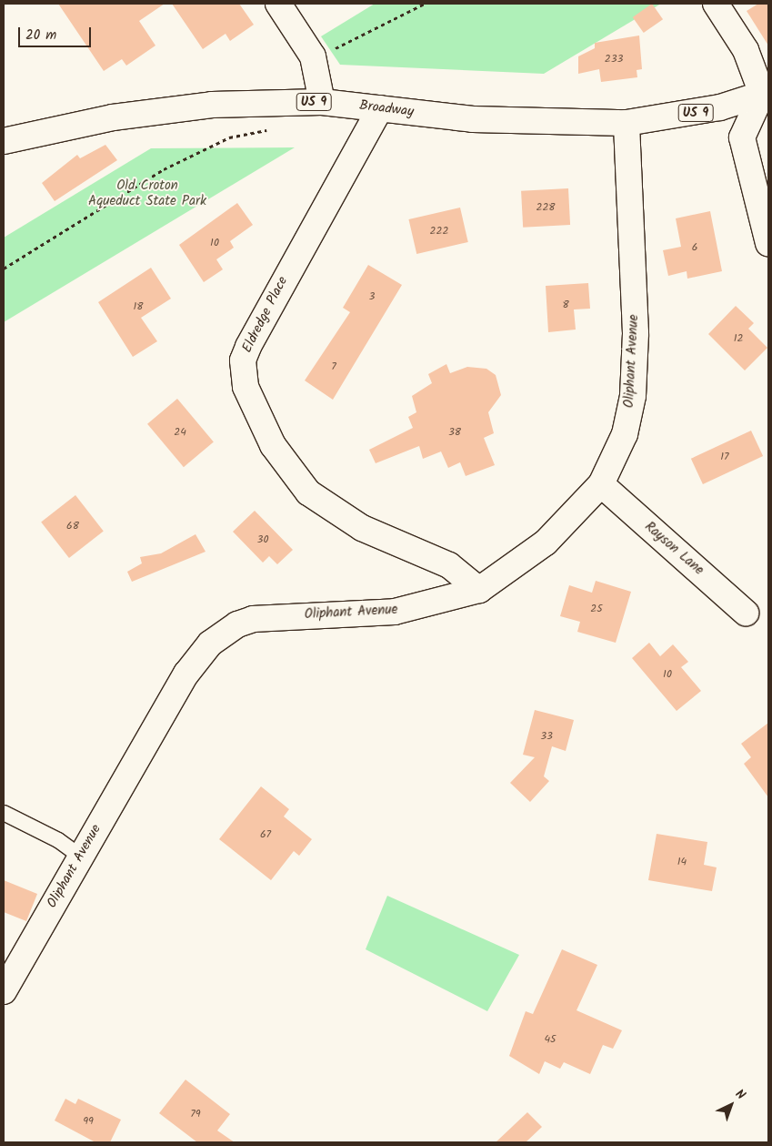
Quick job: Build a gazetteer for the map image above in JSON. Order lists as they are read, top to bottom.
{
  "streets": {
    "street": [
      "US 9",
      "Broadway",
      "Eldredge Place",
      "Oliphant Avenue",
      "Rayson Lane"
    ]
  },
  "crossings": [
    ["Broadway", "Eldredge Place"],
    ["Broadway", "Oliphant Avenue"],
    ["Eldredge Place", "Oliphant Avenue"],
    ["Oliphant Avenue", "Rayson Lane"]
  ],
  "parks": ["Old Croton Aqueduct State Park"],
  "house_numbers": [
    "233",
    "228",
    "222",
    "10",
    "6",
    "3",
    "8",
    "18",
    "12",
    "7",
    "24",
    "38",
    "17",
    "68",
    "30",
    "25",
    "10",
    "33",
    "67",
    "14",
    "45",
    "79",
    "99"
  ],
  "scale_bar": "20 m",
  "north": "top right"
}
